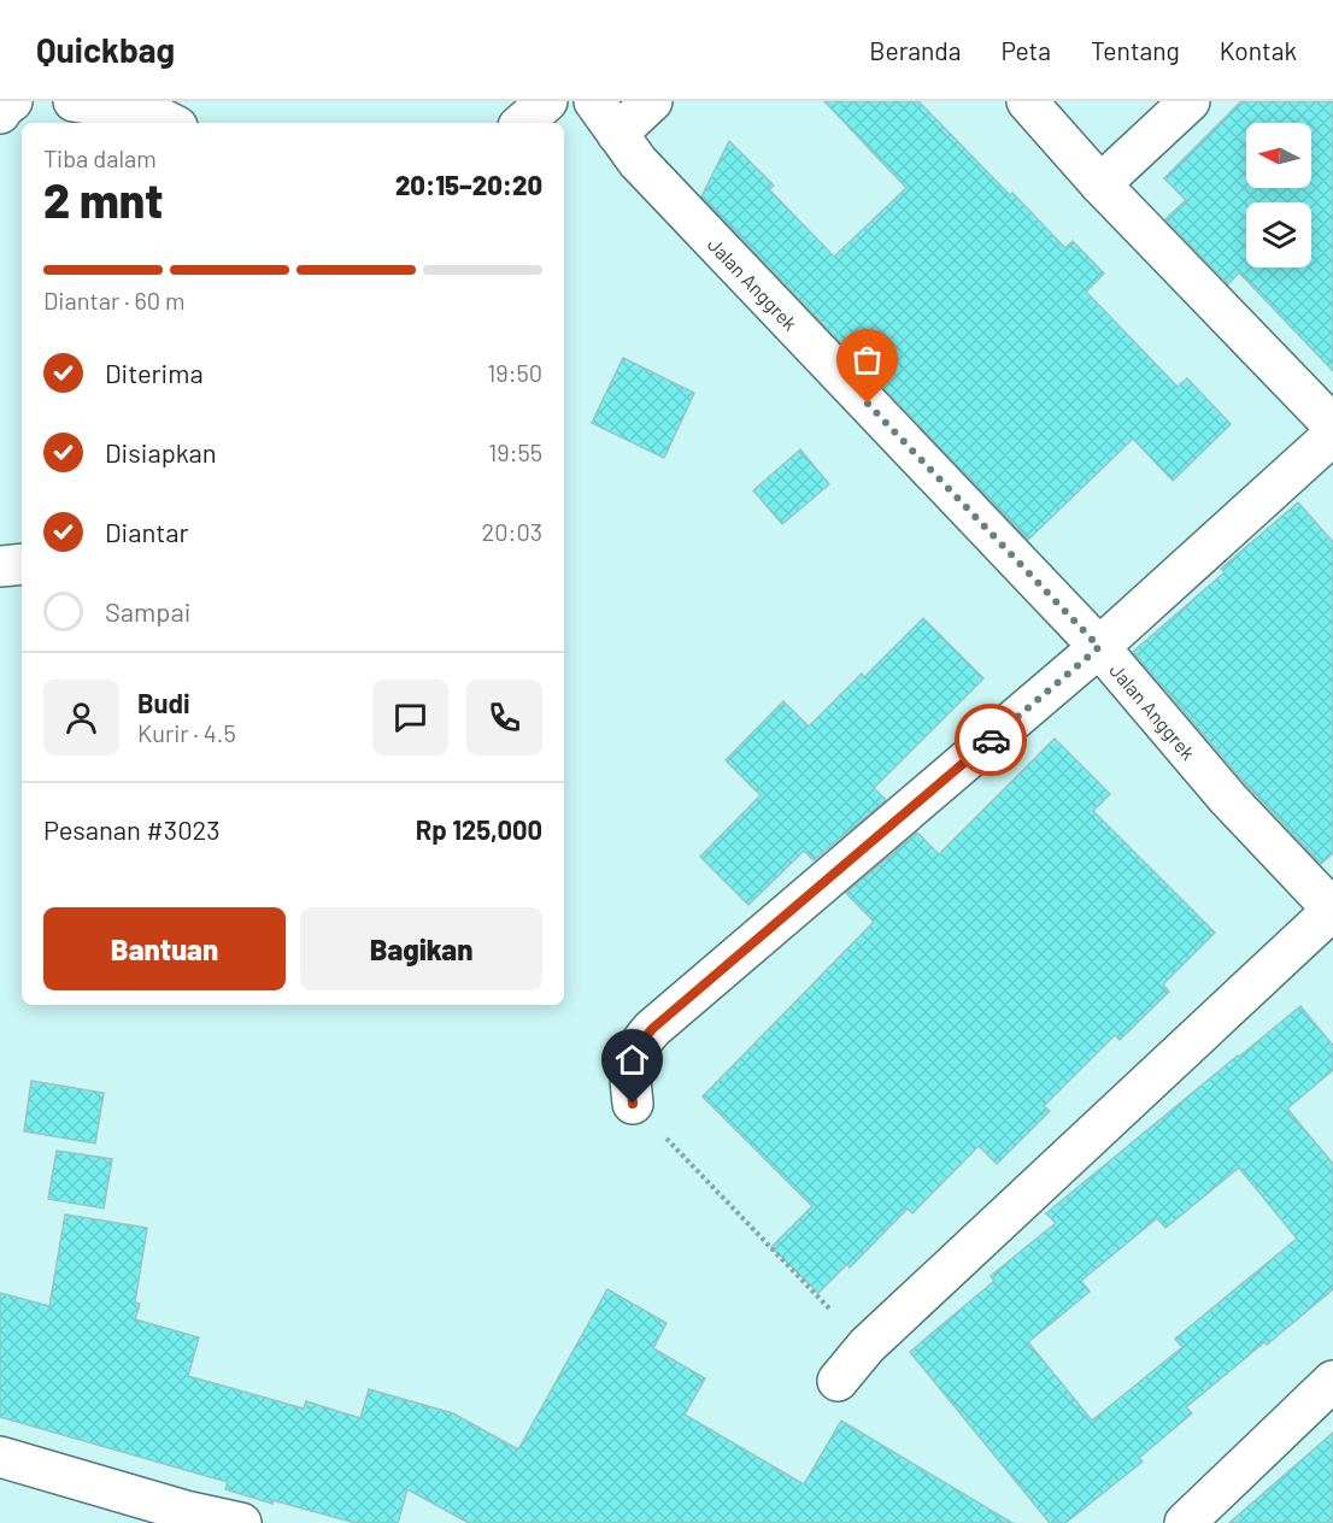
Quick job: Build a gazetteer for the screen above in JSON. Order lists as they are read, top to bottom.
{
  "streets": {
    "street": ["Jalan Anggrek"]
  },
  "north": "left",
  "page": {
    "header": "Quickbag",
    "nav": [
      "Beranda",
      "Peta",
      "Tentang",
      "Kontak"
    ],
    "heading": ["2 mnt", "Tiba dalam", "20:15–20:20"],
    "panel": [
      "Budi",
      "Kurir · 4.5",
      "Pesanan #3023",
      "Rp 125,000"
    ],
    "bar": "Diantar · 60 m",
    "list": [
      ["Diterima", "19:50"],
      ["Disiapkan", "19:55"],
      ["Diantar", "20:03"],
      "Sampai"
    ],
    "buttons": ["Bantuan", "Bagikan"]
  }
}
